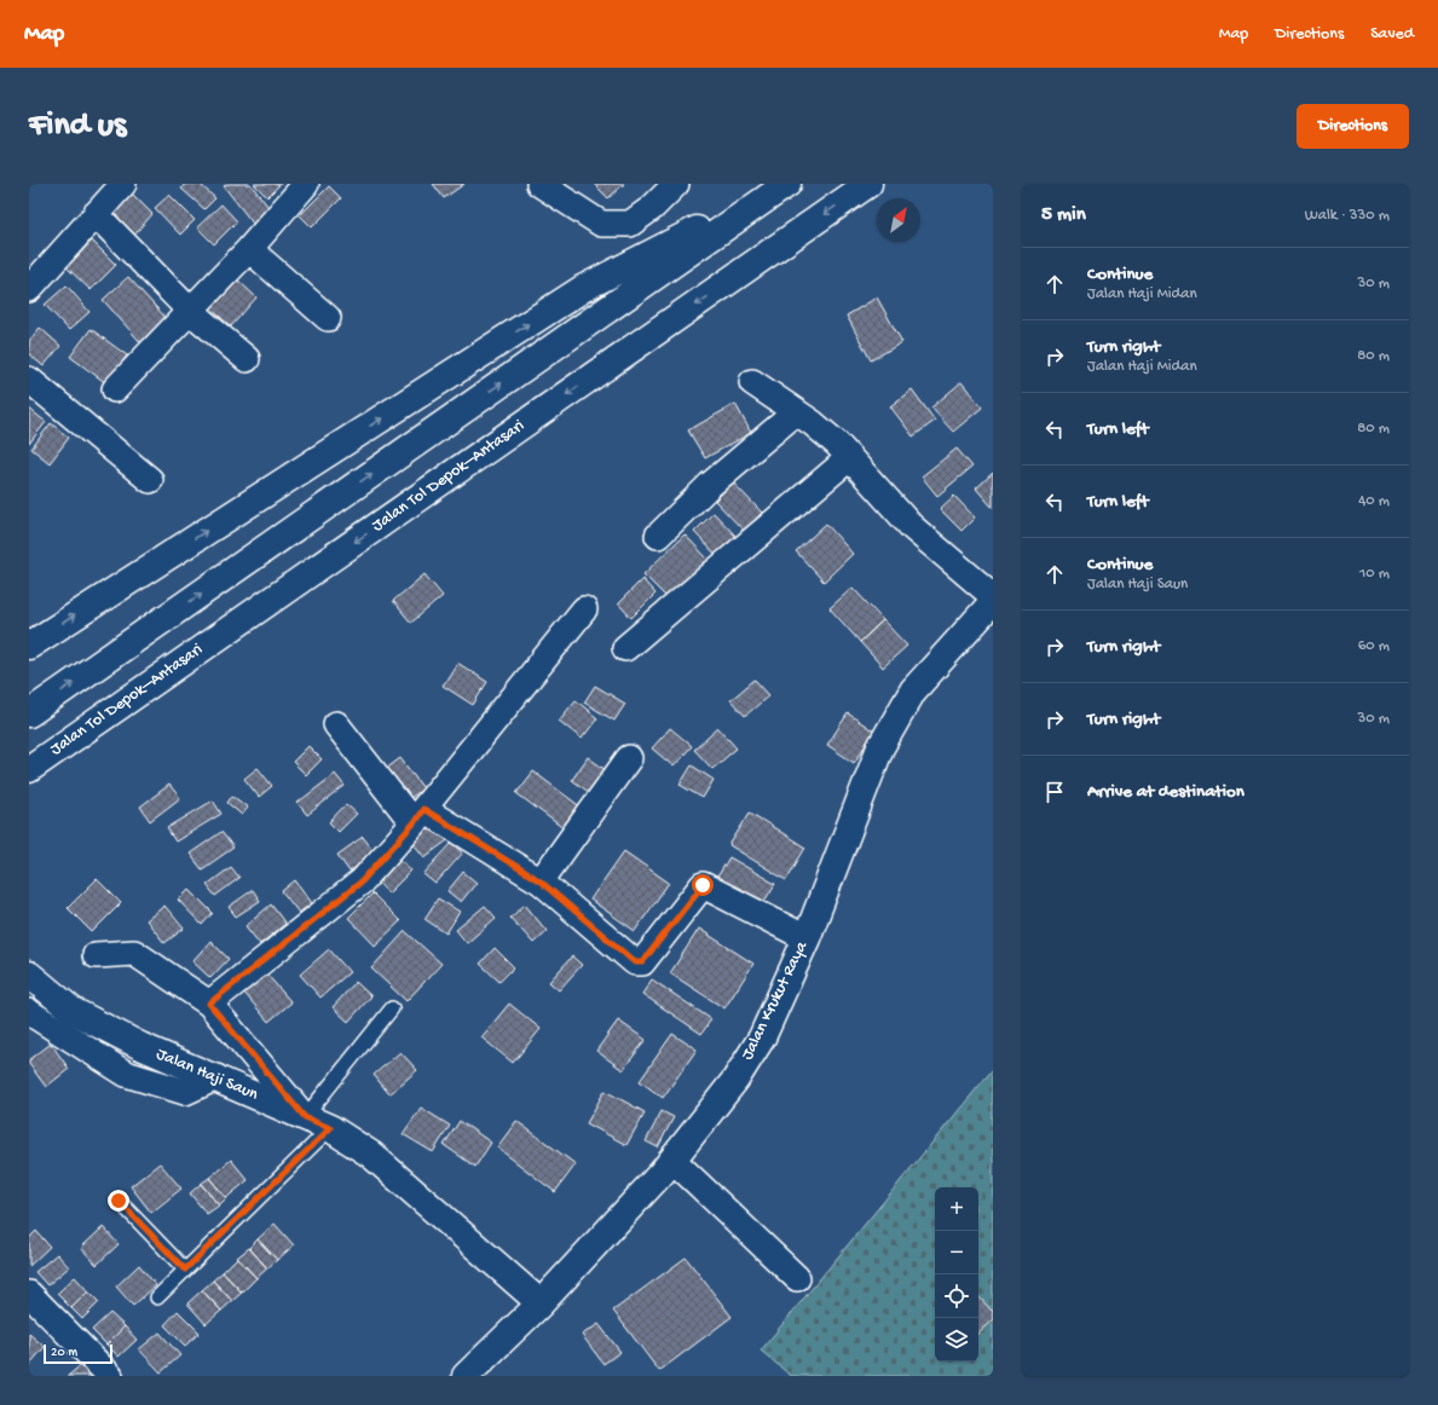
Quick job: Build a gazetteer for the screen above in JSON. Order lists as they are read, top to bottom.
{
  "streets": {
    "main road": ["Jalan Tol Depok–Antasari", "Jalan Krukut Raya", "Jalan Haji Saun"]
  },
  "crossings": [
    ["Jalan Krukut Raya", "Jalan Haji Saun"]
  ],
  "scale_bar": "20 m",
  "north": "top right",
  "page": {
    "header": "Map",
    "nav": ["Map", "Directions", "Saved"],
    "buttons": "Directions",
    "title": "Find us",
    "heading": ["5 min", "Walk · 330 m"],
    "list": [
      ["Continue", "Jalan Haji Midan", "30 m"],
      ["Turn right", "Jalan Haji Midan", "80 m"],
      ["Turn left", "80 m"],
      ["Turn left", "40 m"],
      ["Continue", "Jalan Haji Saun", "10 m"],
      ["Turn right", "60 m"],
      ["Turn right", "30 m"],
      "Arrive at destination"
    ],
    "map_buttons": ["+", "−"],
    "scale": "20 m"
  }
}
